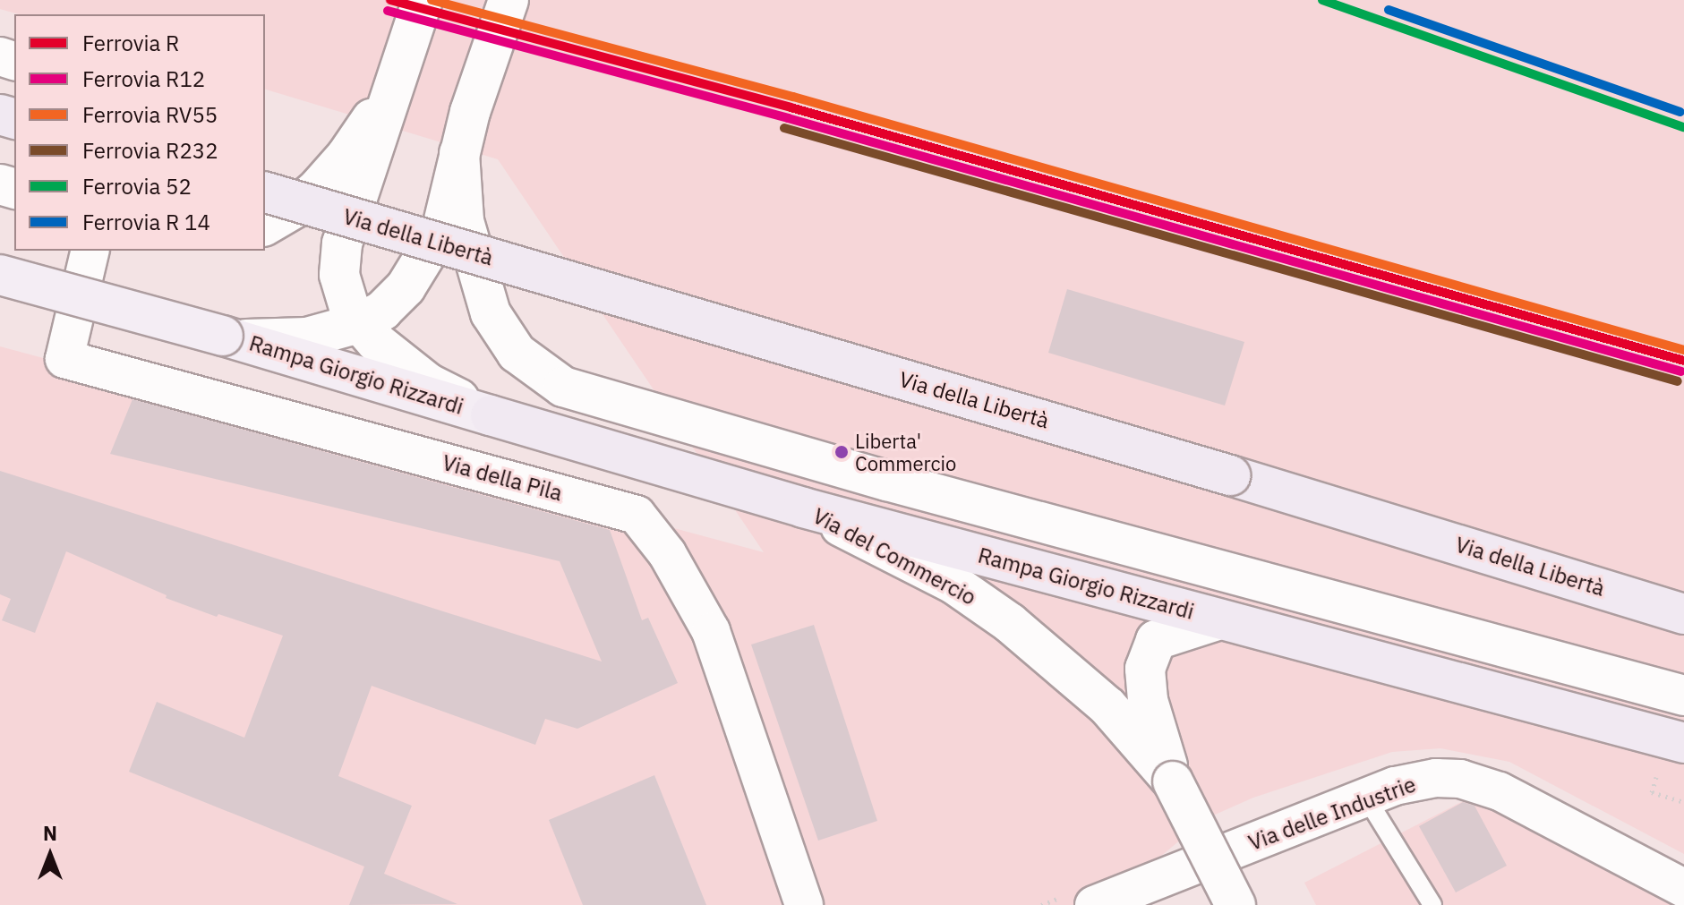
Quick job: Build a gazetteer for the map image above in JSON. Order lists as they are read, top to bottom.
{
  "streets": {
    "highway": ["Via della Libertà", "Rampa Giorgio Rizzardi"],
    "street": ["Via della Pila", "Via del Commercio", "Via delle Industrie"]
  },
  "crossings": [
    ["Rampa Giorgio Rizzardi", "Via del Commercio"]
  ],
  "places": ["Liberta' Commercio"],
  "lines": [
    "rail line R",
    "rail line RV55",
    "rail line 52",
    "rail line R12",
    "rail line R232"
  ],
  "legend": [
    "Ferrovia R",
    "Ferrovia R12",
    "Ferrovia RV55",
    "Ferrovia R232",
    "Ferrovia 52",
    "Ferrovia R 14"
  ],
  "north": "top"
}
